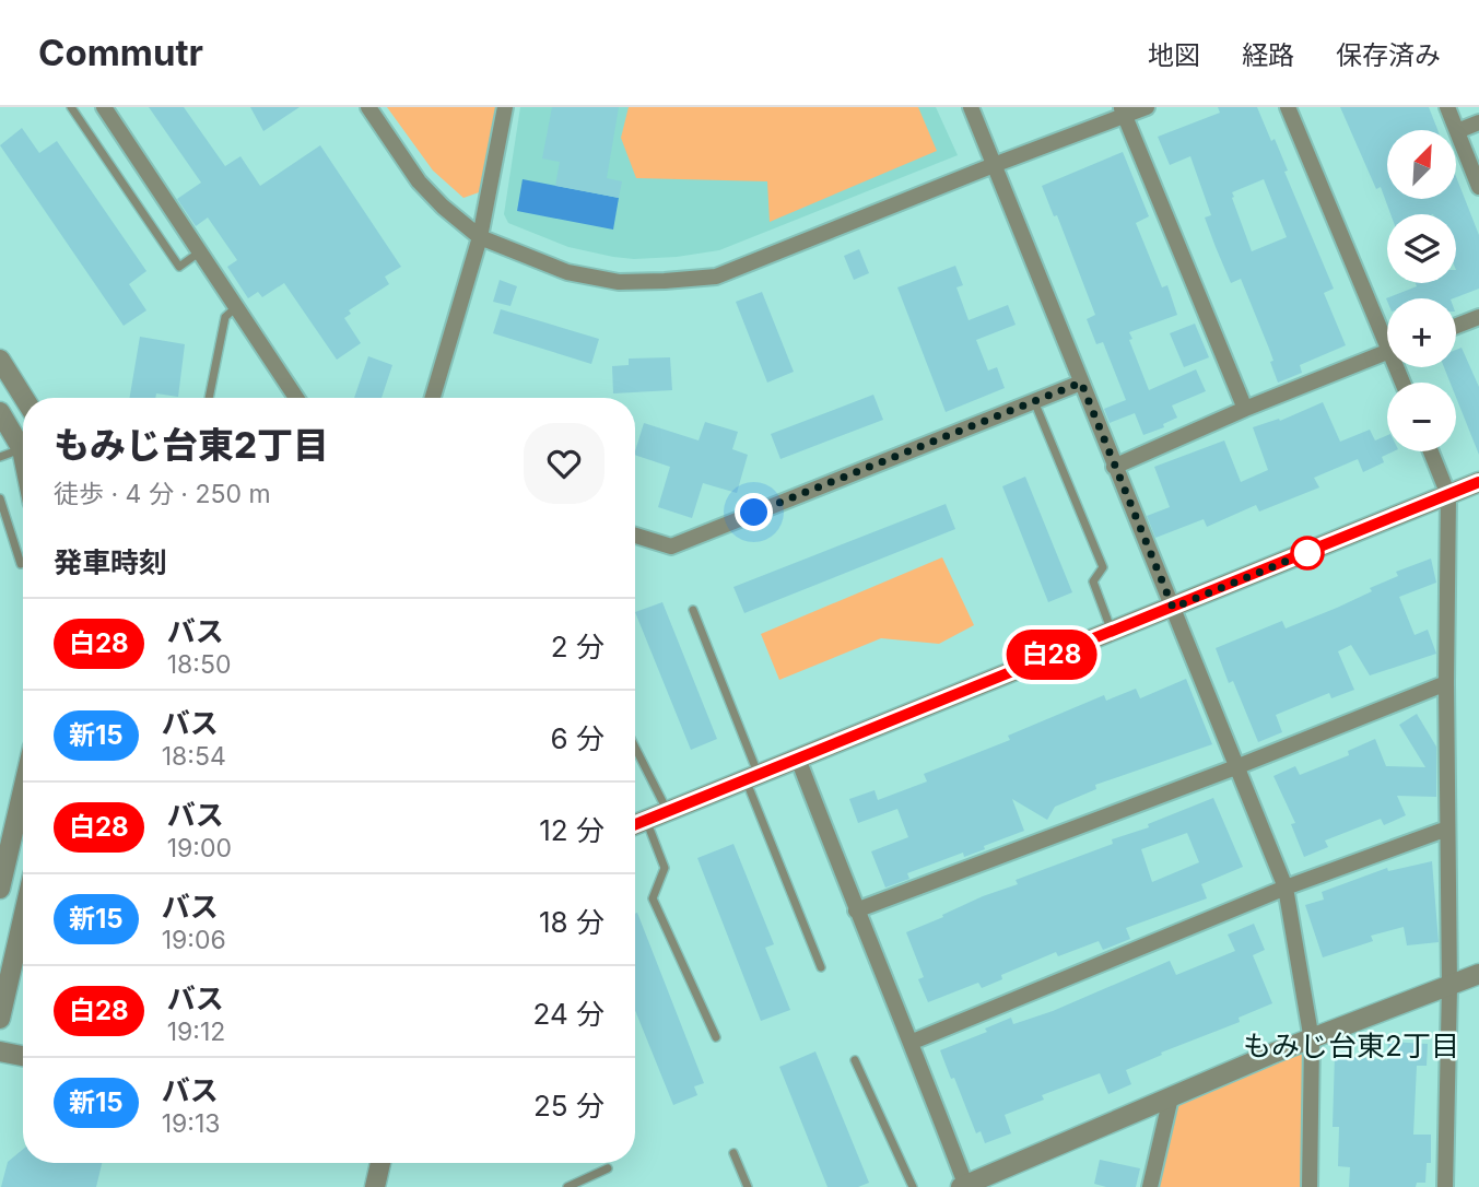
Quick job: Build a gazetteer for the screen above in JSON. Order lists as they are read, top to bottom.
{
  "districts": ["もみじ台東2丁目"],
  "lines": ["bus line 白28"],
  "north": "top right",
  "page": {
    "header": "Commutr",
    "nav": ["地図", "経路", "保存済み"],
    "on_map": "白28",
    "map_buttons": ["+", "−"],
    "heading": [
      ["もみじ台東2丁目", "徒歩 · 4 分 · 250 m"],
      "発車時刻"
    ],
    "list": [
      {
        "mark": "白28",
        "name": "バス",
        "note": "18:50",
        "value": "2 分"
      },
      {
        "mark": "新15",
        "name": "バス",
        "note": "18:54",
        "value": "6 分"
      },
      {
        "mark": "白28",
        "name": "バス",
        "note": "19:00",
        "value": "12 分"
      },
      {
        "mark": "新15",
        "name": "バス",
        "note": "19:06",
        "value": "18 分"
      },
      {
        "mark": "白28",
        "name": "バス",
        "note": "19:12",
        "value": "24 分"
      },
      {
        "mark": "新15",
        "name": "バス",
        "note": "19:13",
        "value": "25 分"
      }
    ]
  }
}
